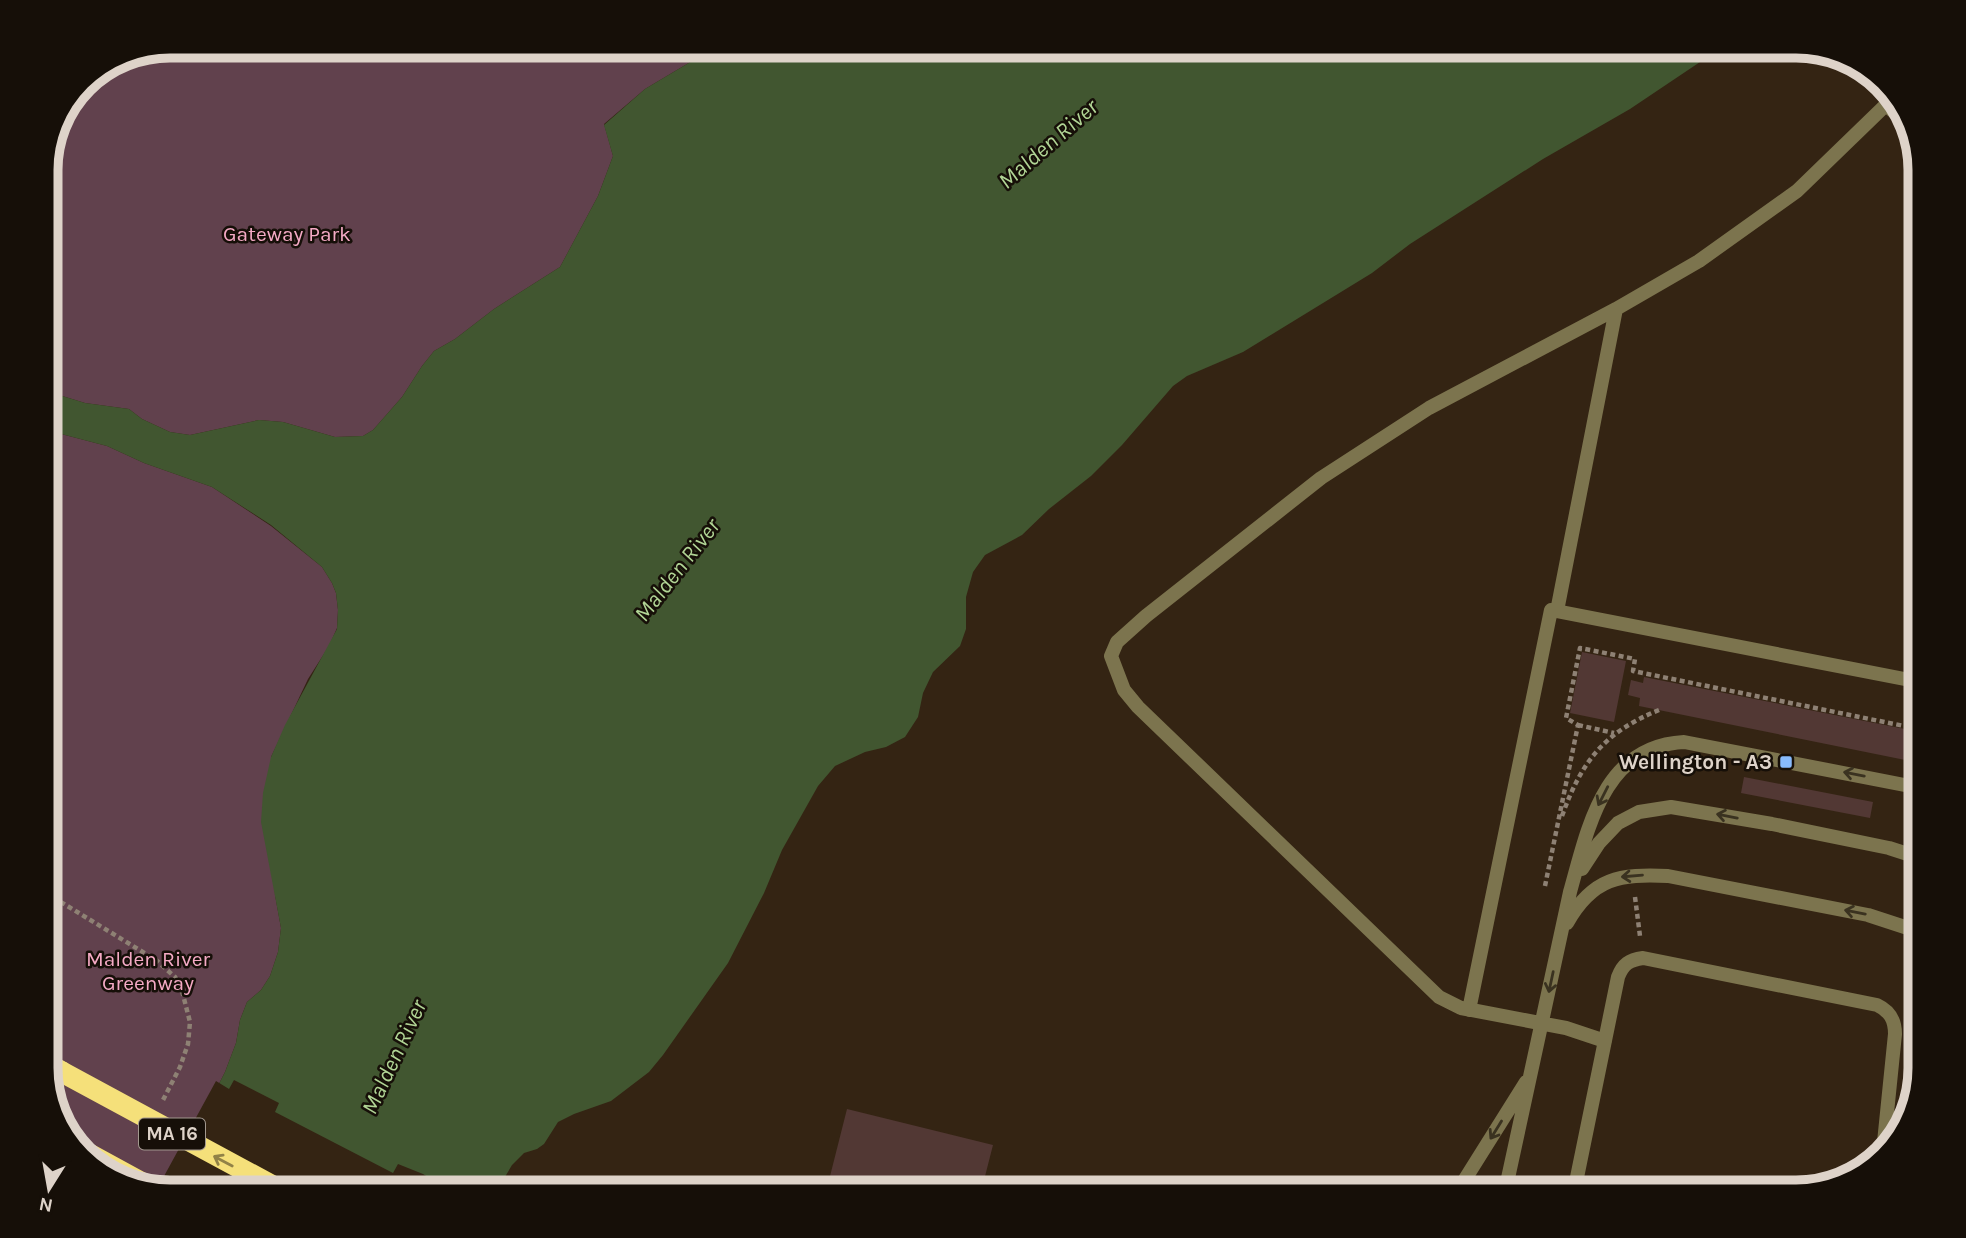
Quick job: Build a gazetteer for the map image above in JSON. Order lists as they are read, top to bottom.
{
  "streets": {
    "highway": ["MA 16"]
  },
  "water": ["Malden River"],
  "parks": ["Gateway Park", "Malden River Greenway"],
  "places": {
    "transit": ["Wellington - A3"]
  },
  "north": "bottom"
}
